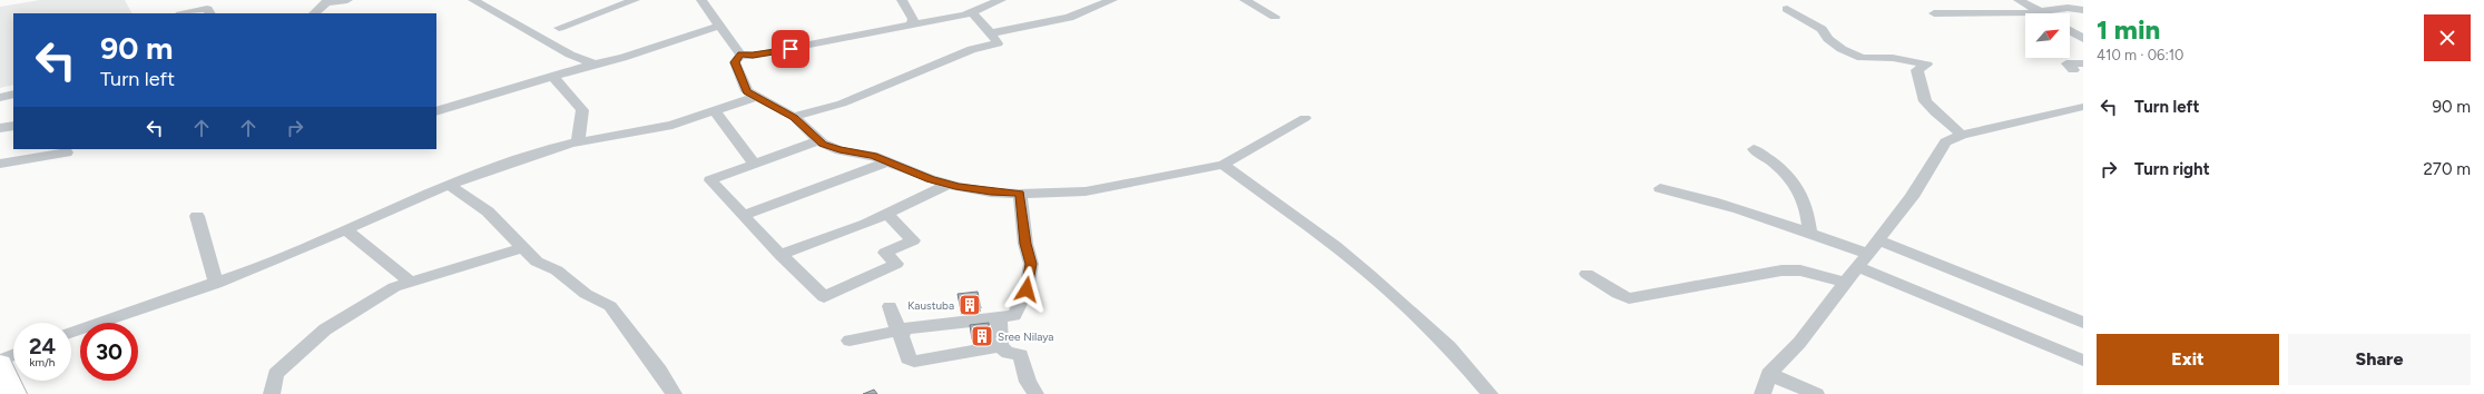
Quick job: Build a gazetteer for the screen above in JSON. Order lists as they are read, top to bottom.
{
  "places": {
    "building": ["Kaustuba", "Sree Nilaya"]
  },
  "north": "top right",
  "page": {
    "heading": ["1 min", "410 m · 06:10"],
    "turn": ["90 m", "Turn left"],
    "list": [
      {
        "name": "Turn left",
        "value": "90 m"
      },
      {
        "name": "Turn right",
        "value": "270 m"
      }
    ],
    "speed": "24 km/h",
    "limit": "30",
    "buttons": ["Exit", "Share"]
  }
}
